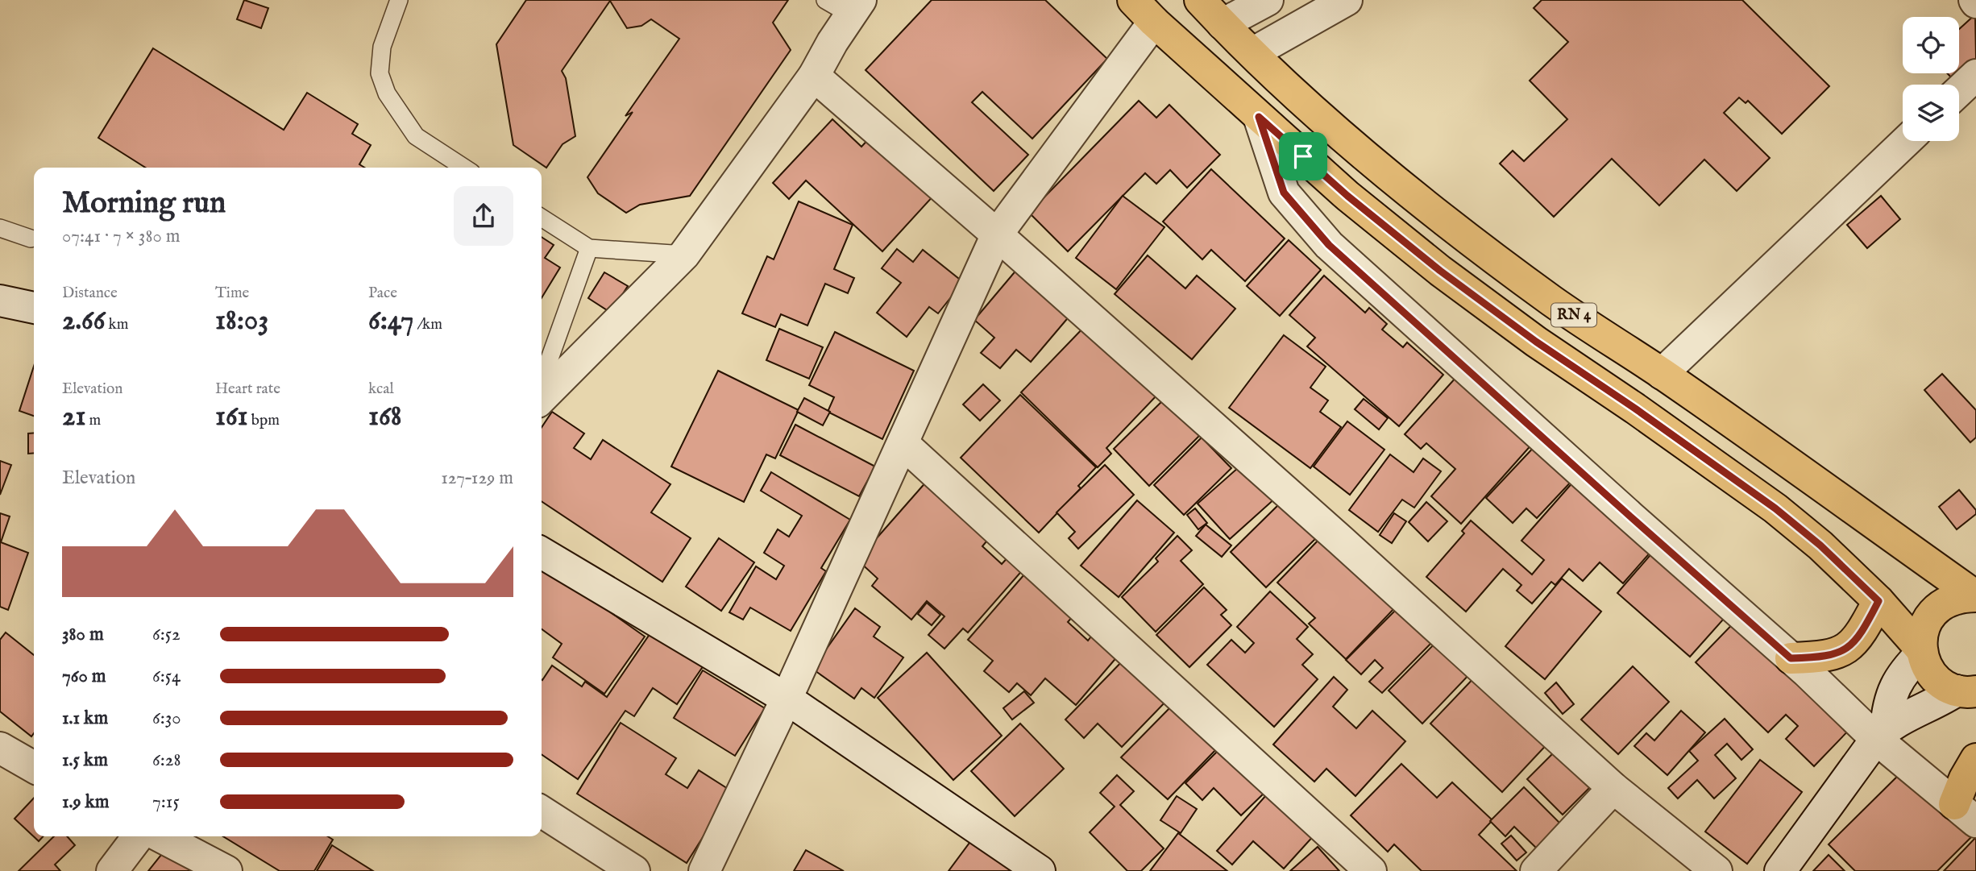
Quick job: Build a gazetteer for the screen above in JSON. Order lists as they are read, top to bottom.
{
  "streets": {
    "main road": ["RN 4"]
  },
  "page": {
    "heading": ["Morning run", "07:41 · 7 × 380 m"],
    "stats": [
      ["Distance", "2.66 km"],
      ["Time", "18:03"],
      ["Pace", "6:47 /km"],
      ["Elevation", "21 m"],
      ["Heart rate", "161 bpm"],
      ["kcal", "168"]
    ],
    "chart": ["Elevation", "127–129 m"],
    "list": [
      {
        "name": "380 m",
        "note": "6:52"
      },
      {
        "name": "760 m",
        "note": "6:54"
      },
      {
        "name": "1.1 km",
        "note": "6:30"
      },
      {
        "name": "1.5 km",
        "note": "6:28"
      },
      {
        "name": "1.9 km",
        "note": "7:15"
      }
    ]
  }
}
